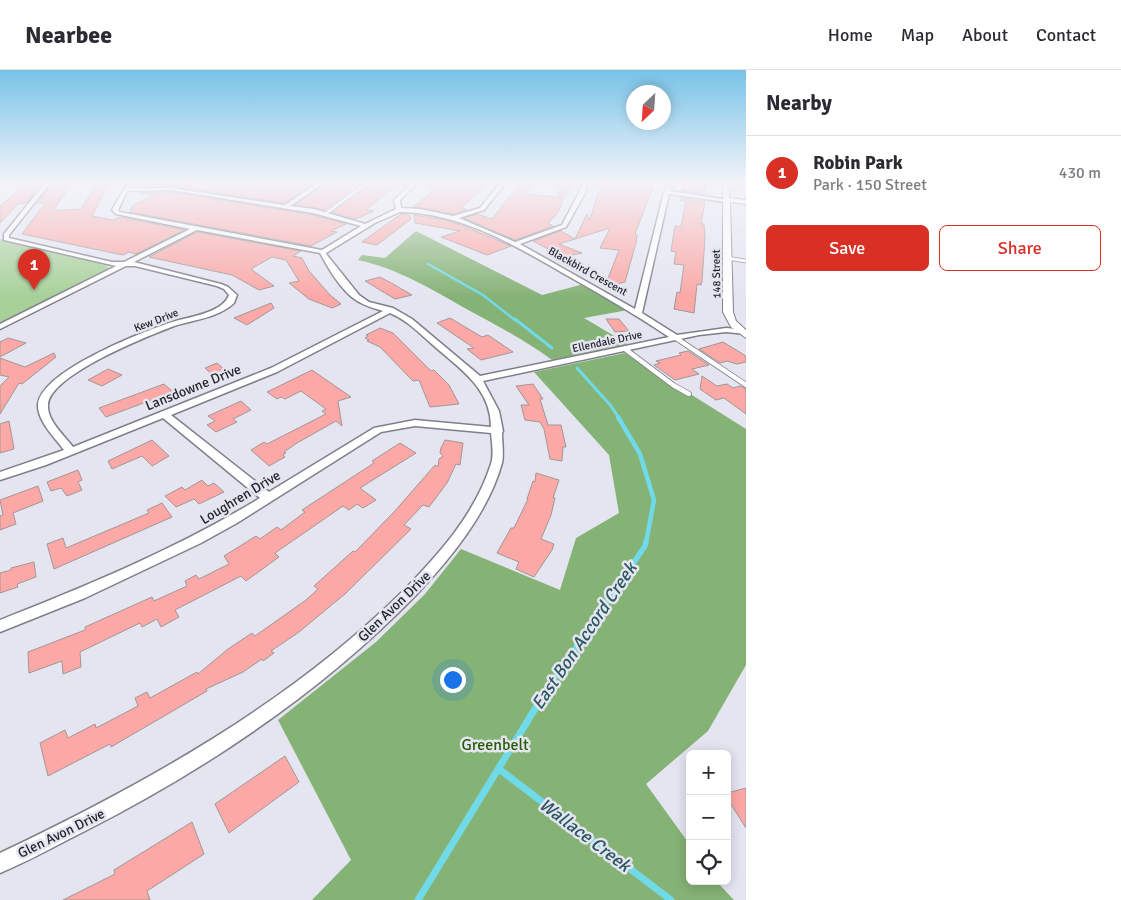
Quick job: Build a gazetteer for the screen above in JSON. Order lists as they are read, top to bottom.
{
  "streets": {
    "street": [
      "Blackbird Crescent",
      "148 Street",
      "Kew Drive",
      "Ellendale Drive",
      "Lansdowne Drive",
      "Loughren Drive",
      "Glen Avon Drive"
    ]
  },
  "crossings": [
    ["Blackbird Crescent", "Ellendale Drive"],
    ["148 Street", "Ellendale Drive"],
    ["Kew Drive", "Lansdowne Drive"],
    ["Ellendale Drive", "Glen Avon Drive"],
    ["Lansdowne Drive", "Glen Avon Drive"],
    ["Loughren Drive", "Glen Avon Drive"]
  ],
  "water": ["East Bon Accord Creek", "Wallace Creek"],
  "parks": ["Greenbelt"],
  "north": "bottom left",
  "page": {
    "header": "Nearbee",
    "nav": [
      "Home",
      "Map",
      "About",
      "Contact"
    ],
    "heading": "Nearby",
    "list": [
      {
        "mark": "1",
        "name": "Robin Park",
        "note": "Park · 150 Street",
        "value": "430 m"
      }
    ],
    "buttons": ["Save", "Share"],
    "pins": "1",
    "map_buttons": ["+", "−"]
  }
}
